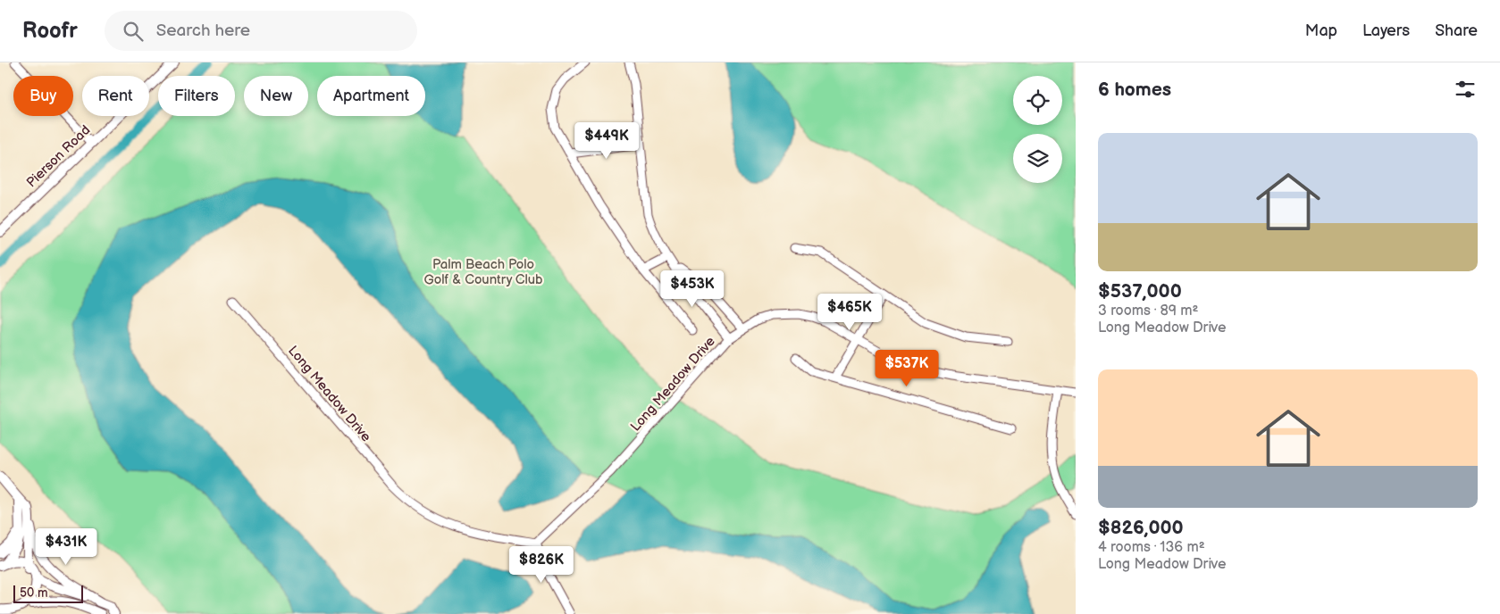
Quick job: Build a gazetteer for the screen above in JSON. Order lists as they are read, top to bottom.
{
  "streets": {
    "street": ["Pierson Road", "Long Meadow Drive"]
  },
  "parks": ["Palm Beach Polo Golf & Country Club"],
  "scale_bar": "50 m",
  "page": {
    "header": "Roofr",
    "search": "Search here",
    "nav": ["Map", "Layers", "Share"],
    "heading": "6 homes",
    "chip": [
      "Buy",
      "Rent",
      "Filters",
      "New",
      "Apartment"
    ],
    "list": [
      {
        "name": "$537,000",
        "note": "3 rooms · 89 m² · Long Meadow Drive"
      },
      {
        "name": "$826,000",
        "note": "4 rooms · 136 m² · Long Meadow Drive"
      }
    ],
    "price": [
      "$449K",
      "$453K",
      "$465K",
      "$537K",
      "$431K",
      "$826K"
    ],
    "scale": "50 m"
  }
}
